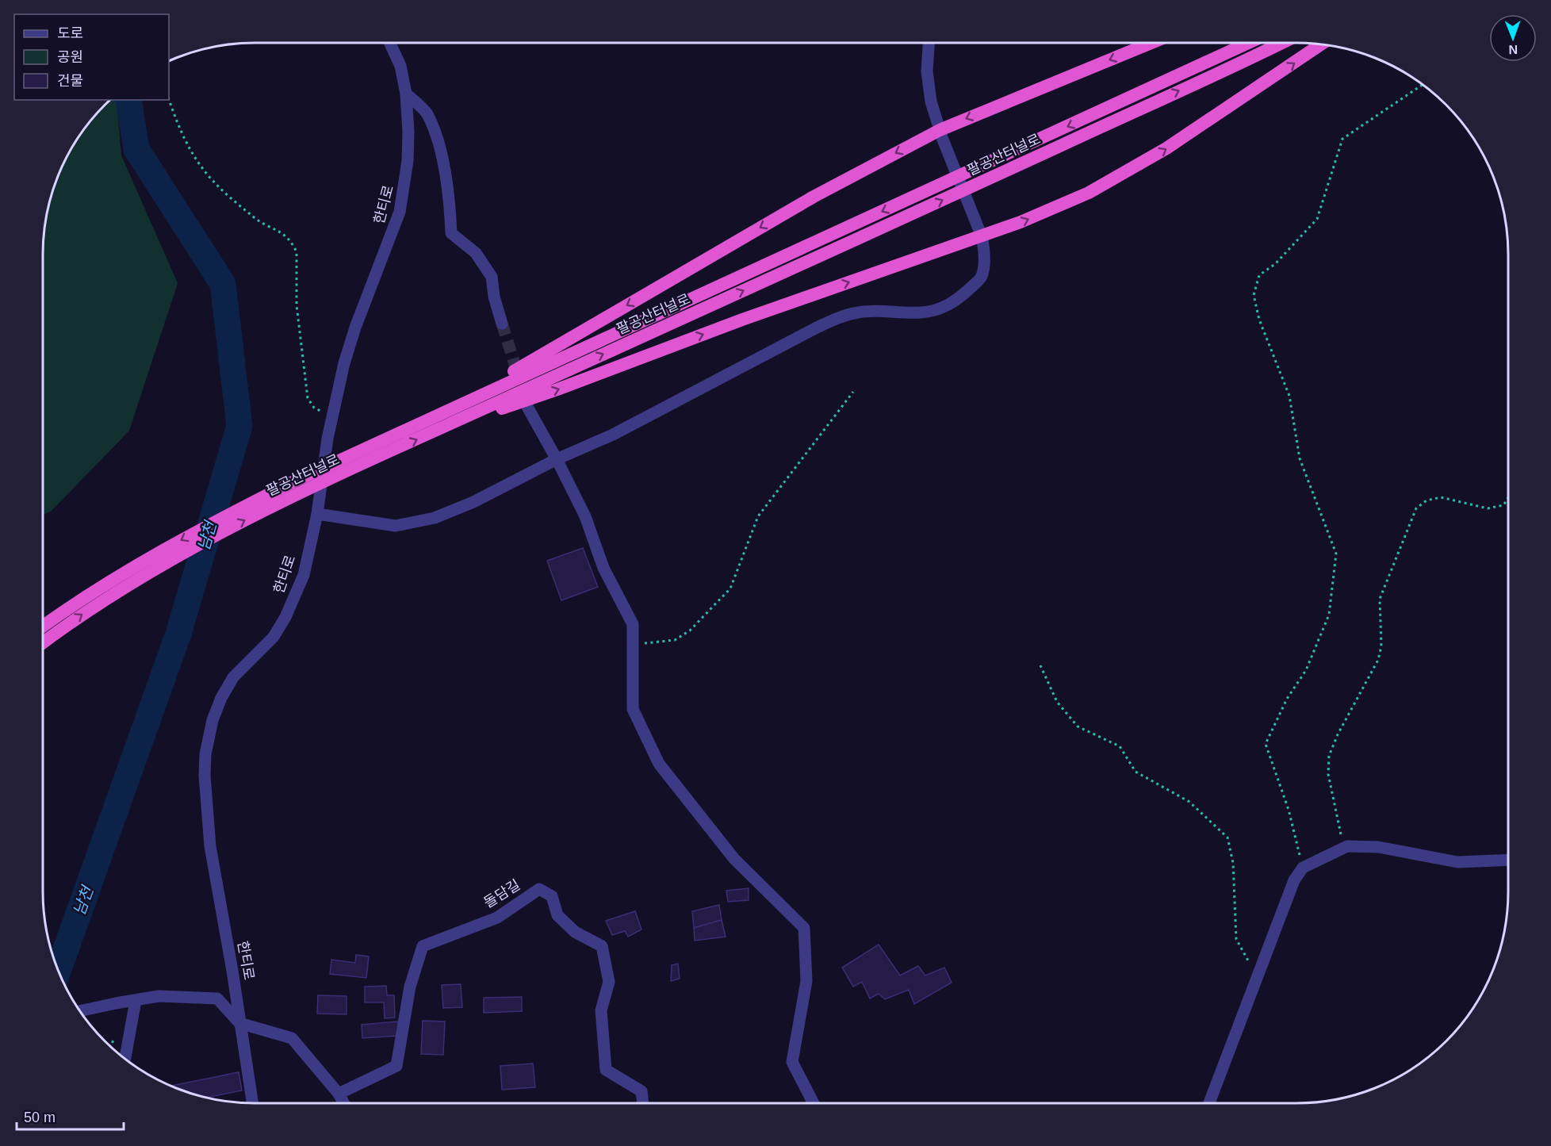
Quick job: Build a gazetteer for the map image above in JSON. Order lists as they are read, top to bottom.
{
  "streets": {
    "highway": ["팔공산터널로"],
    "street": ["한티로", "돌담길"]
  },
  "water": ["남천"],
  "legend": ["도로", "공원", "건물"],
  "scale_bar": "50 m",
  "north": "bottom"
}
